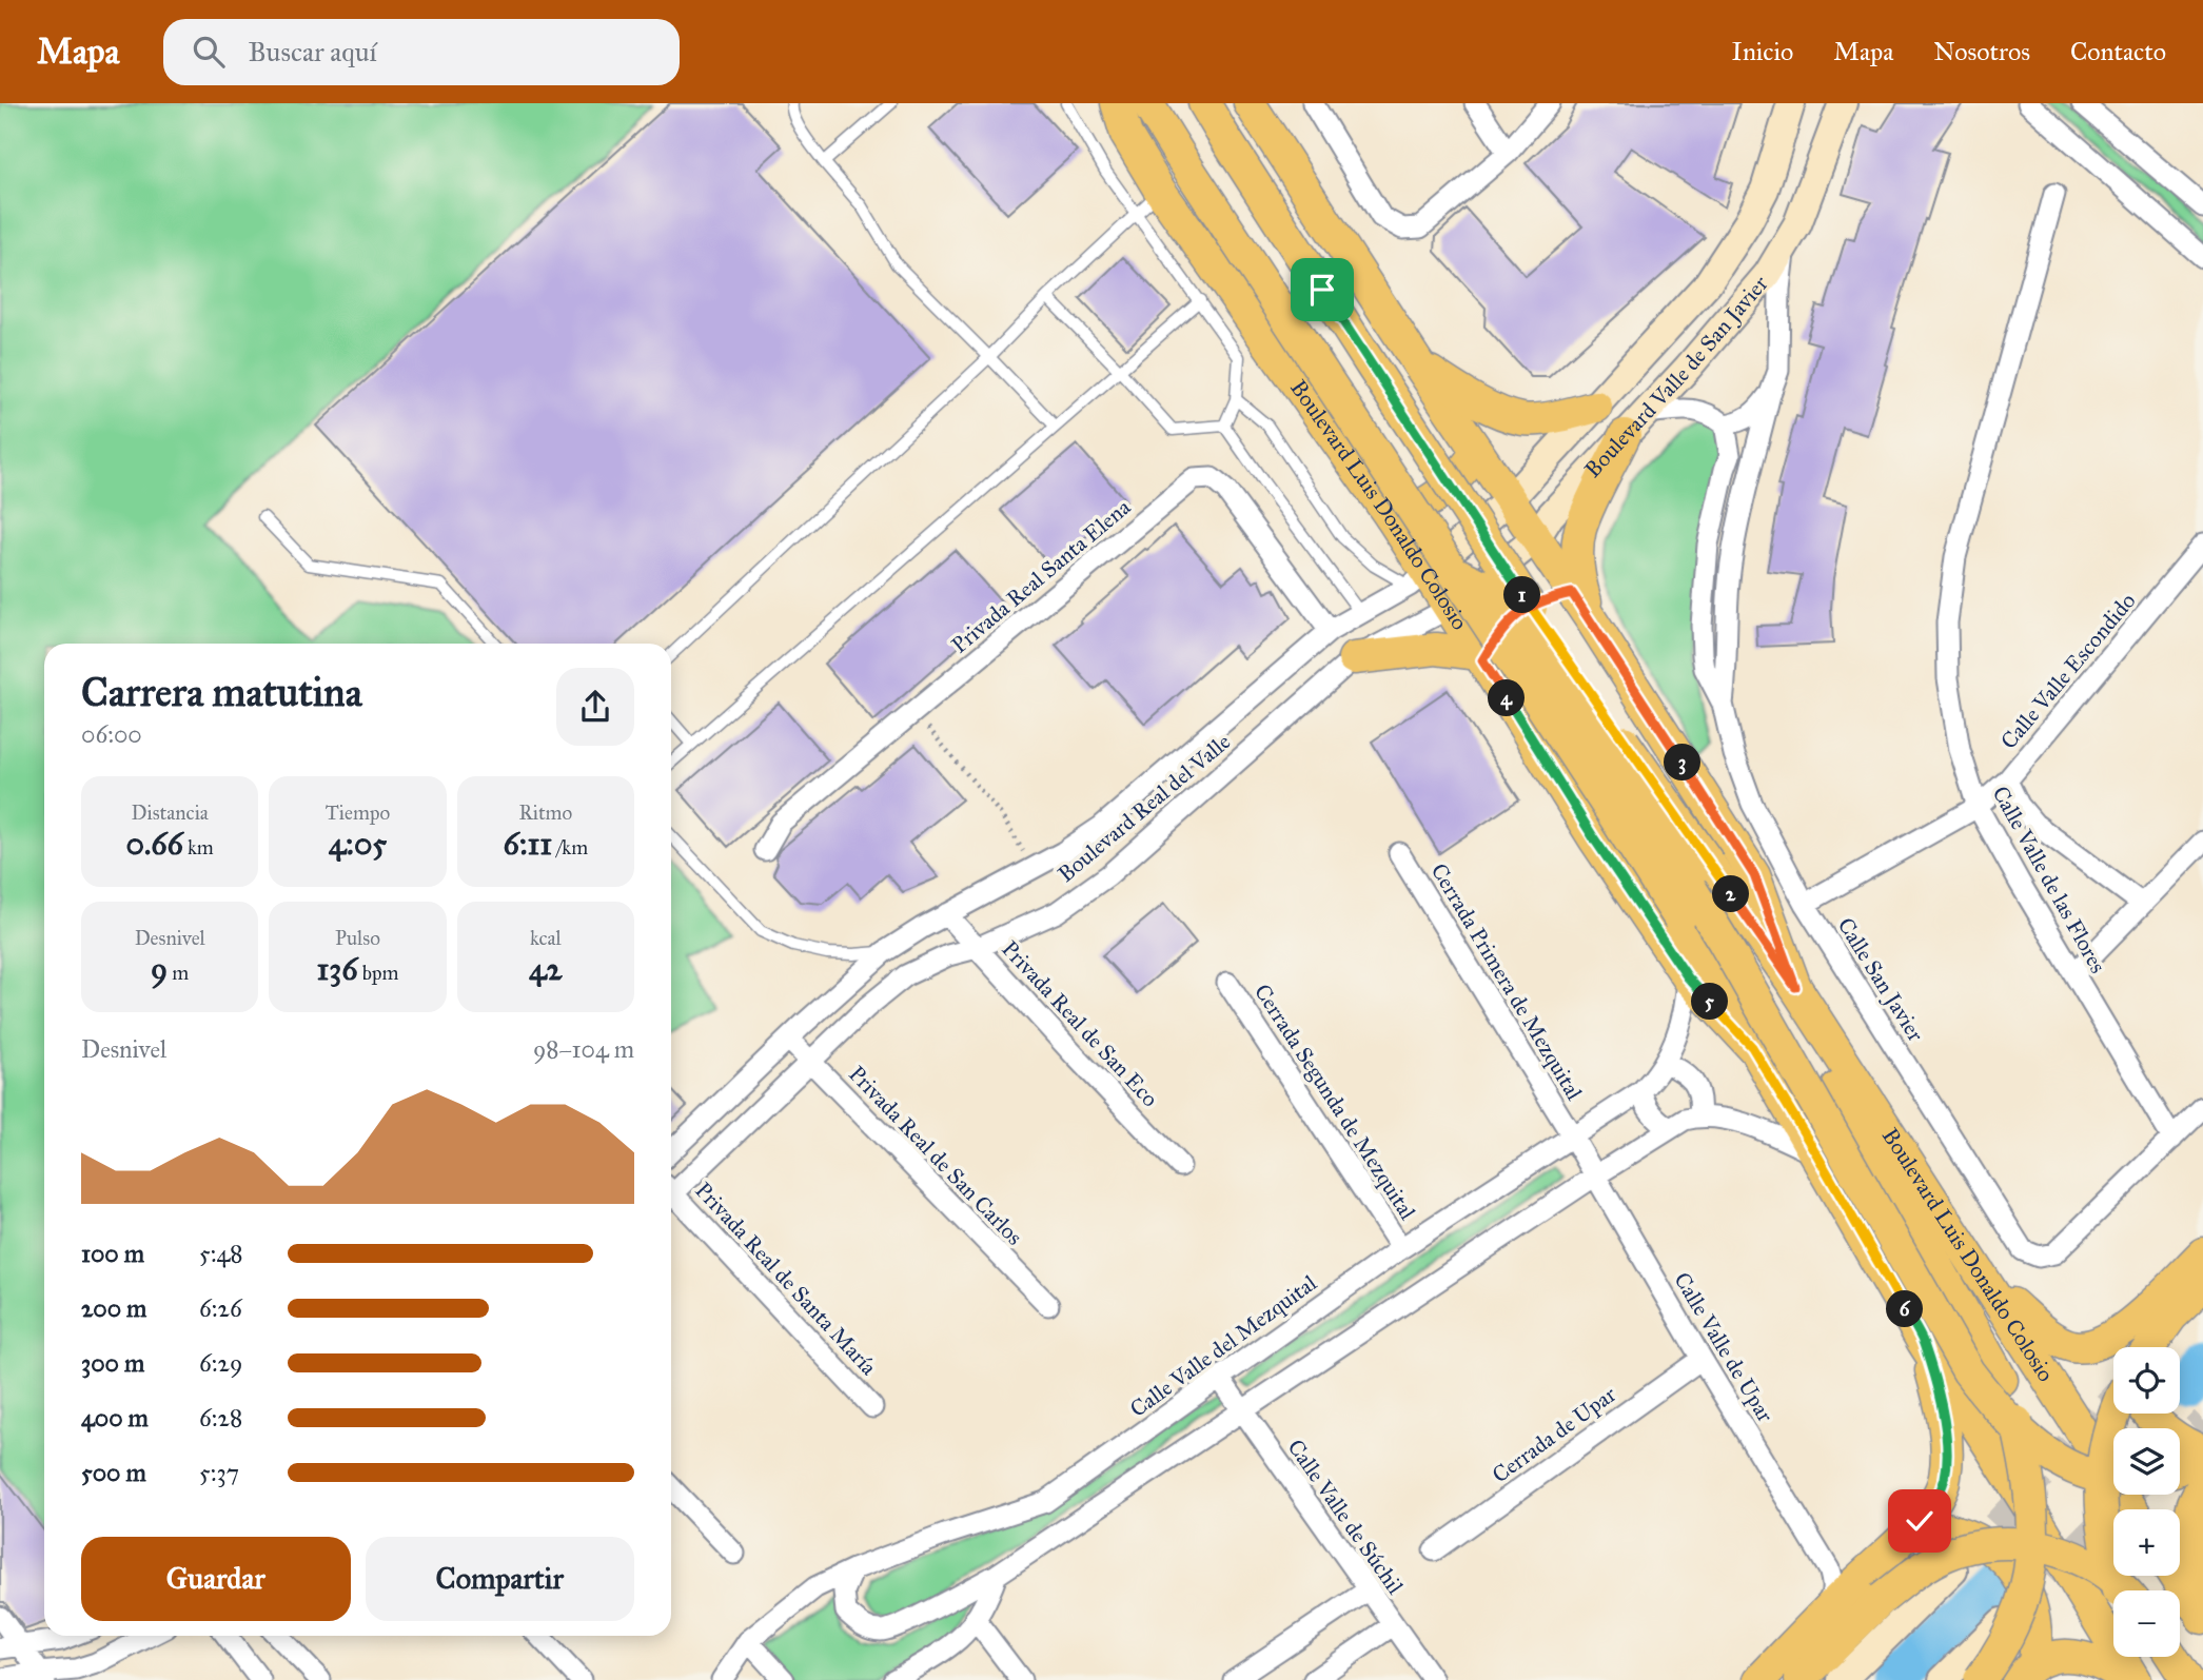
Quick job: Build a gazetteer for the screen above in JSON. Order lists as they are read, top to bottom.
{
  "streets": {
    "main road": ["Boulevard Valle de San Javier", "Boulevard Luis Donaldo Colosio"],
    "street": [
      "Privada Real Santa Elena",
      "Calle Valle Escondido",
      "Boulevard Real del Valle",
      "Calle Valle de las Flores",
      "Calle San Javier",
      "Cerrada Primera de Mezquital",
      "Privada Real de San Eco",
      "Cerrada Segunda de Mezquital",
      "Privada Real de San Carlos",
      "Privada Real de Santa María",
      "Calle Valle del Mezquital",
      "Calle Valle de Upar",
      "Cerrada de Upar",
      "Calle Valle de Súchil"
    ]
  },
  "crossings": [
    ["Boulevard Valle de San Javier", "Boulevard Luis Donaldo Colosio"],
    ["Boulevard Valle de San Javier", "Boulevard Real del Valle"],
    ["Boulevard Valle de San Javier", "Calle San Javier"],
    ["Boulevard Luis Donaldo Colosio", "Boulevard Real del Valle"],
    ["Boulevard Luis Donaldo Colosio", "Calle Valle del Mezquital"],
    ["Privada Real Santa Elena", "Boulevard Real del Valle"],
    ["Calle Valle Escondido", "Calle Valle de las Flores"],
    ["Calle Valle Escondido", "Calle San Javier"],
    ["Boulevard Real del Valle", "Privada Real de San Eco"],
    ["Boulevard Real del Valle", "Privada Real de San Carlos"],
    ["Calle Valle de las Flores", "Calle San Javier"],
    ["Cerrada Primera de Mezquital", "Calle Valle del Mezquital"],
    ["Cerrada Primera de Mezquital", "Calle Valle de Upar"],
    ["Cerrada Segunda de Mezquital", "Calle Valle del Mezquital"],
    ["Calle Valle del Mezquital", "Calle Valle de Upar"],
    ["Calle Valle del Mezquital", "Calle Valle de Súchil"],
    ["Calle Valle de Upar", "Cerrada de Upar"]
  ],
  "page": {
    "header": "Mapa",
    "search": "Buscar aquí",
    "nav": [
      "Inicio",
      "Mapa",
      "Nosotros",
      "Contacto"
    ],
    "pins": [
      "1",
      "4",
      "3",
      "2",
      "5",
      "6"
    ],
    "heading": ["Carrera matutina", "06:00"],
    "stats": [
      ["Distancia", "0.66 km"],
      ["Tiempo", "4:05"],
      ["Ritmo", "6:11 /km"],
      ["Desnivel", "9 m"],
      ["Pulso", "136 bpm"],
      ["kcal", "42"]
    ],
    "chart": ["Desnivel", "98–104 m"],
    "list": [
      {
        "name": "100 m",
        "note": "5:48"
      },
      {
        "name": "200 m",
        "note": "6:26"
      },
      {
        "name": "300 m",
        "note": "6:29"
      },
      {
        "name": "400 m",
        "note": "6:28"
      },
      {
        "name": "500 m",
        "note": "5:37"
      }
    ],
    "map_buttons": ["+", "−"],
    "buttons": ["Guardar", "Compartir"]
  }
}
